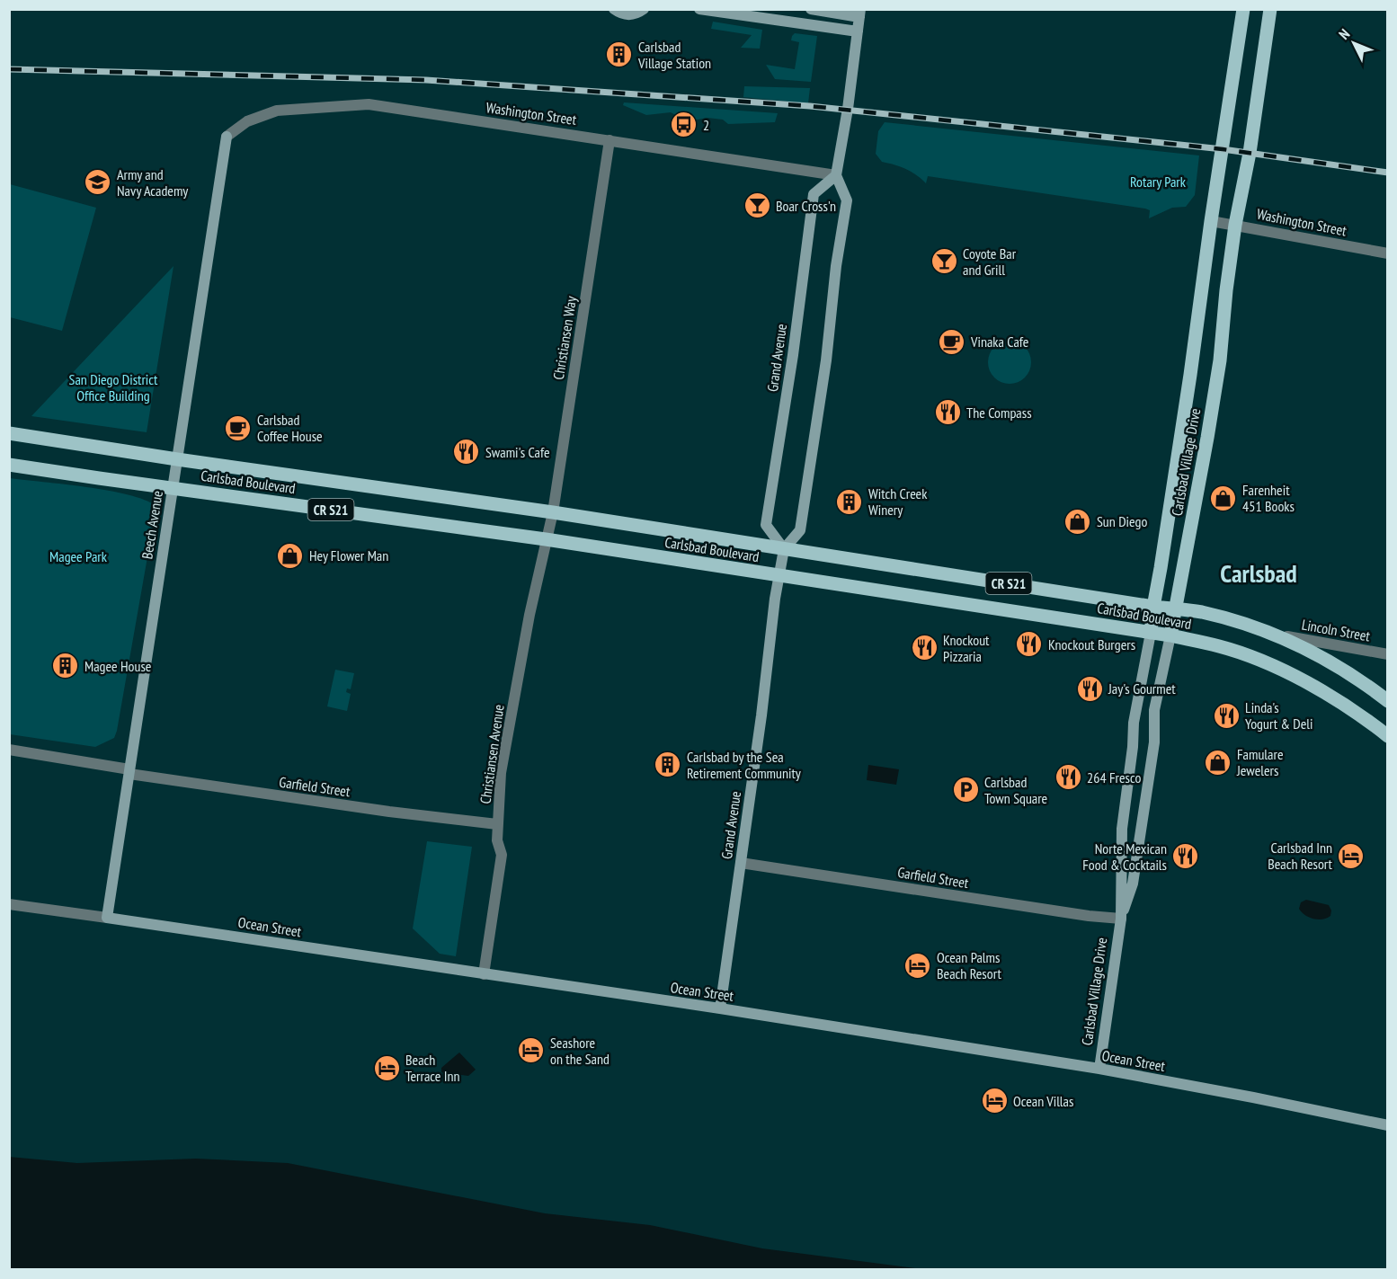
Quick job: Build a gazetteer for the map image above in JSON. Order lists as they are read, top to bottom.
{
  "streets": {
    "main road": ["Carlsbad Village Drive", "Carlsbad Boulevard", "CR S21"],
    "street": [
      "Washington Street",
      "Christiansen Way",
      "Grand Avenue",
      "Beech Avenue",
      "Lincoln Street",
      "Christiansen Avenue",
      "Garfield Street",
      "Ocean Street"
    ]
  },
  "crossings": [
    ["Washington Street", "Christiansen Way"],
    ["Washington Street", "Grand Avenue"],
    ["Washington Street", "Carlsbad Village Drive"],
    ["Washington Street", "Beech Avenue"],
    ["Christiansen Way", "Carlsbad Boulevard"],
    ["Christiansen Way", "Christiansen Avenue"],
    ["Grand Avenue", "Carlsbad Boulevard"],
    ["Grand Avenue", "Garfield Street"],
    ["Grand Avenue", "Ocean Street"],
    ["Carlsbad Village Drive", "Carlsbad Boulevard"],
    ["Carlsbad Village Drive", "Garfield Street"],
    ["Carlsbad Village Drive", "Ocean Street"],
    ["Carlsbad Boulevard", "Beech Avenue"],
    ["Carlsbad Boulevard", "Lincoln Street"],
    ["Carlsbad Boulevard", "Christiansen Avenue"],
    ["Beech Avenue", "Garfield Street"],
    ["Beech Avenue", "Ocean Street"],
    ["Christiansen Avenue", "Garfield Street"],
    ["Christiansen Avenue", "Ocean Street"]
  ],
  "districts": ["Carlsbad"],
  "parks": ["Rotary Park", "San Diego District Office Building", "Magee Park"],
  "places": {
    "building": [
      "Carlsbad Village Station",
      "Witch Creek Winery",
      "Magee House",
      "Carlsbad by the Sea Retirement Community"
    ],
    "bus stop": ["2"],
    "school or university": ["Army and Navy Academy"],
    "bar": ["Boar Cross'n", "Coyote Bar and Grill"],
    "cafe": ["Vinaka Cafe", "Carlsbad Coffee House"],
    "restaurant": [
      "The Compass",
      "Swami's Cafe",
      "Knockout Burgers",
      "Knockout Pizzaria",
      "Jay's Gourmet",
      "Linda's Yogurt & Deli",
      "264 Fresco",
      "Norte Mexican Food & Cocktails"
    ],
    "shop": [
      "Farenheit 451 Books",
      "Sun Diego",
      "Hey Flower Man",
      "Famulare Jewelers"
    ],
    "parking": ["Carlsbad Town Square"],
    "hotel": [
      "Carlsbad Inn Beach Resort",
      "Ocean Palms Beach Resort",
      "Seashore on the Sand",
      "Beach Terrace Inn",
      "Ocean Villas"
    ]
  },
  "north": "top left"
}
